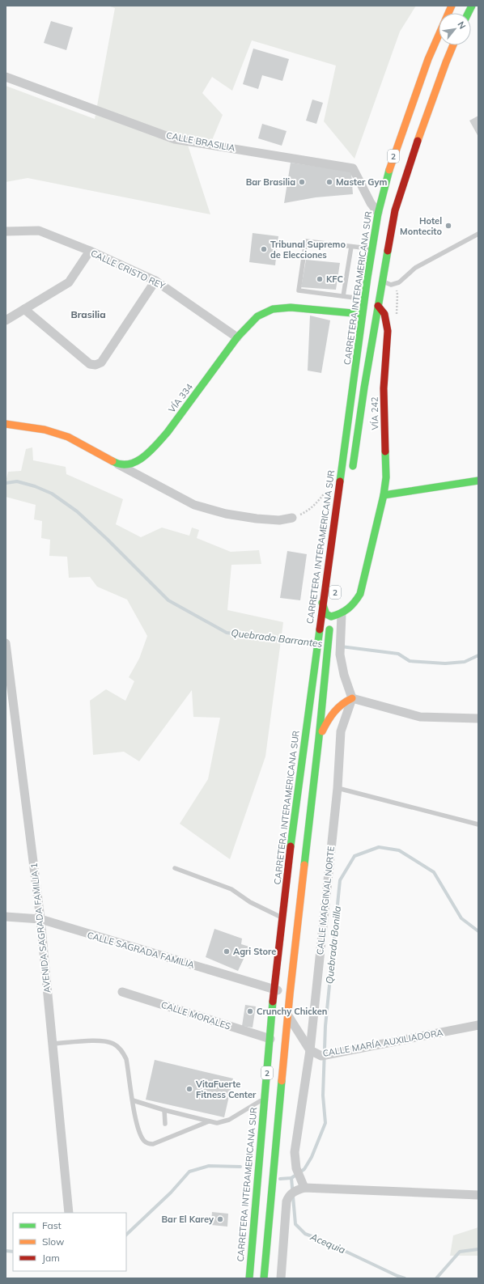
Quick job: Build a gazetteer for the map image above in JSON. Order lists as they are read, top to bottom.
{
  "streets": {
    "main road": [
      "2",
      "CARRETERA INTERAMERICANA SUR",
      "VÍA 334",
      "VÍA 242"
    ],
    "street": [
      "CALLE BRASILIA",
      "CALLE CRISTO REY",
      "CALLE MARGINAL NORTE",
      "AVENIDA SAGRADA FAMILIA 1",
      "CALLE SAGRADA FAMILIA",
      "CALLE MORALES",
      "CALLE MARÍA AUXILIADORA"
    ]
  },
  "crossings": [
    ["CALLE BRASILIA", "CARRETERA INTERAMERICANA SUR"],
    ["2", "VÍA 242"],
    ["2", "CALLE SAGRADA FAMILIA"],
    ["2", "CALLE MARÍA AUXILIADORA"],
    ["CALLE CRISTO REY", "VÍA 334"],
    ["CARRETERA INTERAMERICANA SUR", "VÍA 334"],
    ["CARRETERA INTERAMERICANA SUR", "CALLE SAGRADA FAMILIA"],
    ["CARRETERA INTERAMERICANA SUR", "CALLE MORALES"],
    ["CALLE MARGINAL NORTE", "CALLE MARÍA AUXILIADORA"],
    ["AVENIDA SAGRADA FAMILIA 1", "CALLE SAGRADA FAMILIA"]
  ],
  "districts": ["Brasilia"],
  "water": ["Quebrada Barrantes", "Quebrada Bonilla", "Acequia"],
  "places": [
    "Bar Brasilia",
    "Master Gym",
    "Hotel Montecito",
    "Tribunal Supremo de Elecciones",
    "KFC",
    "Agri Store",
    "Crunchy Chicken",
    "VitaFuerte Fitness Center",
    "Bar El Karey"
  ],
  "legend": ["Fast", "Slow", "Jam"],
  "north": "top right"
}
